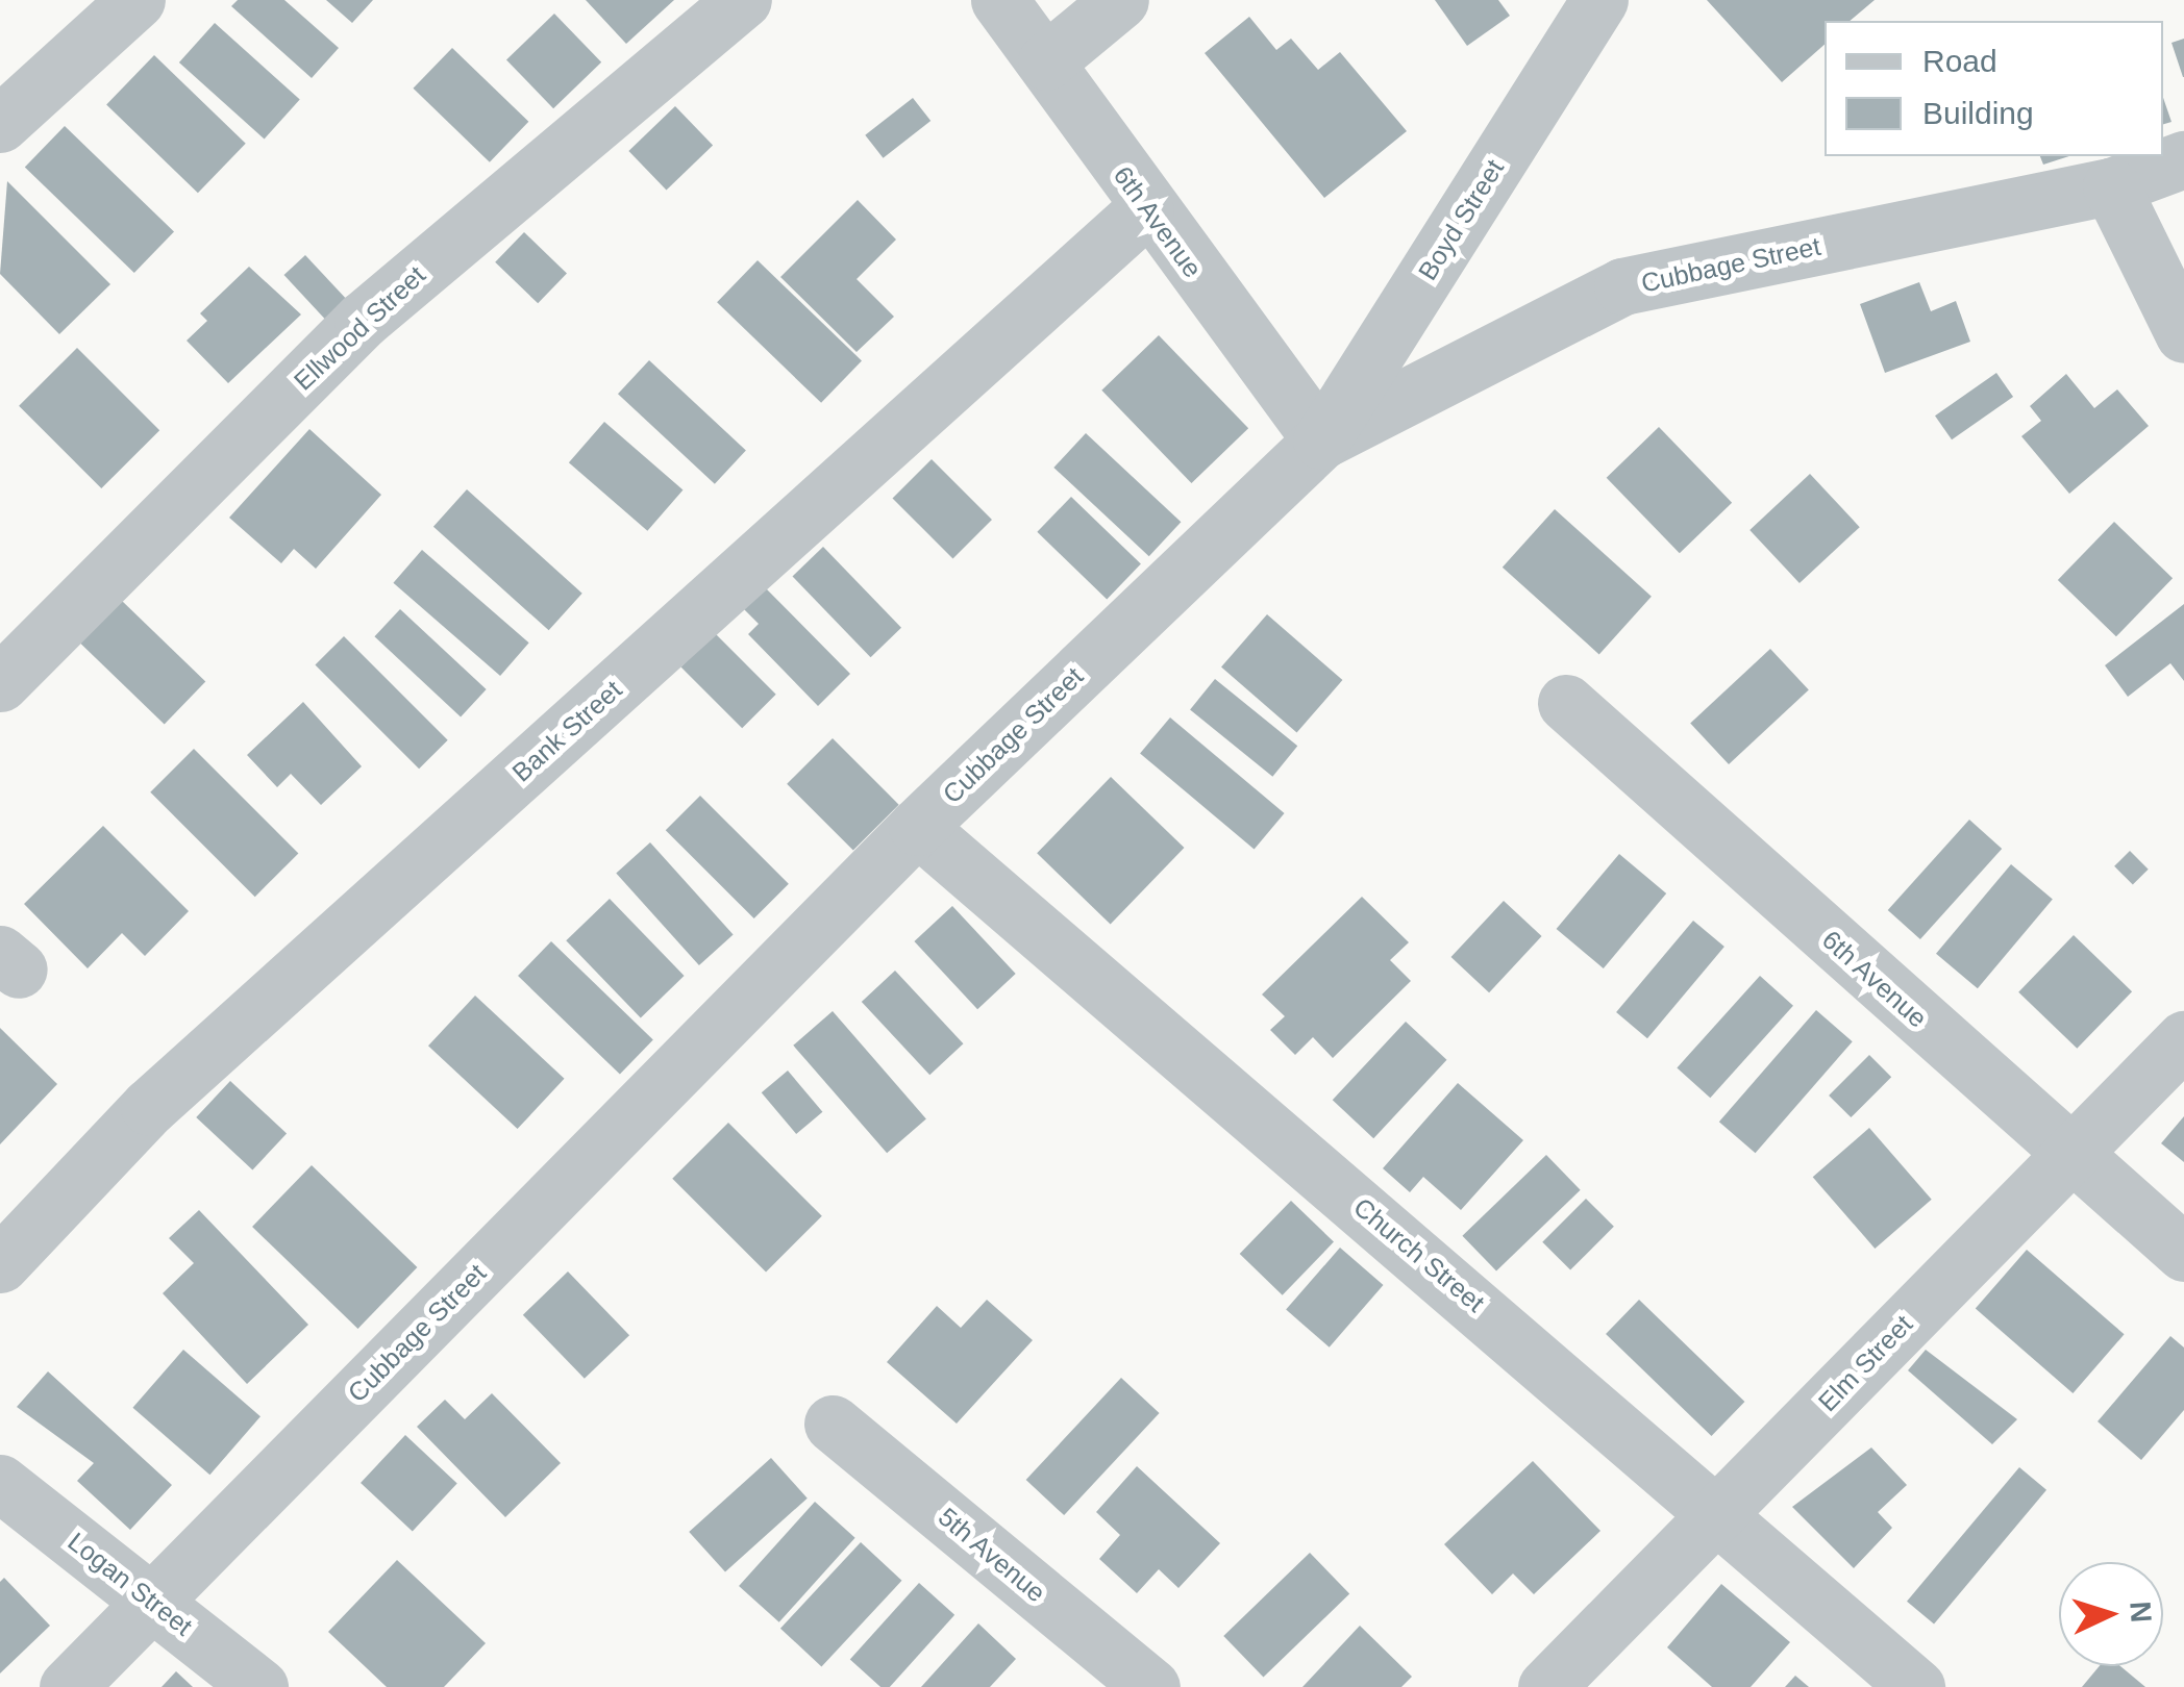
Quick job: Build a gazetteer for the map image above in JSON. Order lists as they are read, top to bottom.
{
  "streets": {
    "street": [
      "Boyd Street",
      "6th Avenue",
      "Cubbage Street",
      "Ellwood Street",
      "Bank Street",
      "Church Street",
      "Elm Street",
      "5th Avenue",
      "Logan Street"
    ]
  },
  "crossings": [
    ["Boyd Street", "6th Avenue"],
    ["Boyd Street", "Cubbage Street"],
    ["6th Avenue", "Cubbage Street"],
    ["6th Avenue", "Bank Street"],
    ["6th Avenue", "Elm Street"],
    ["Cubbage Street", "Church Street"],
    ["Cubbage Street", "Logan Street"],
    ["Church Street", "Elm Street"]
  ],
  "legend": ["Road", "Building"],
  "north": "right"
}
